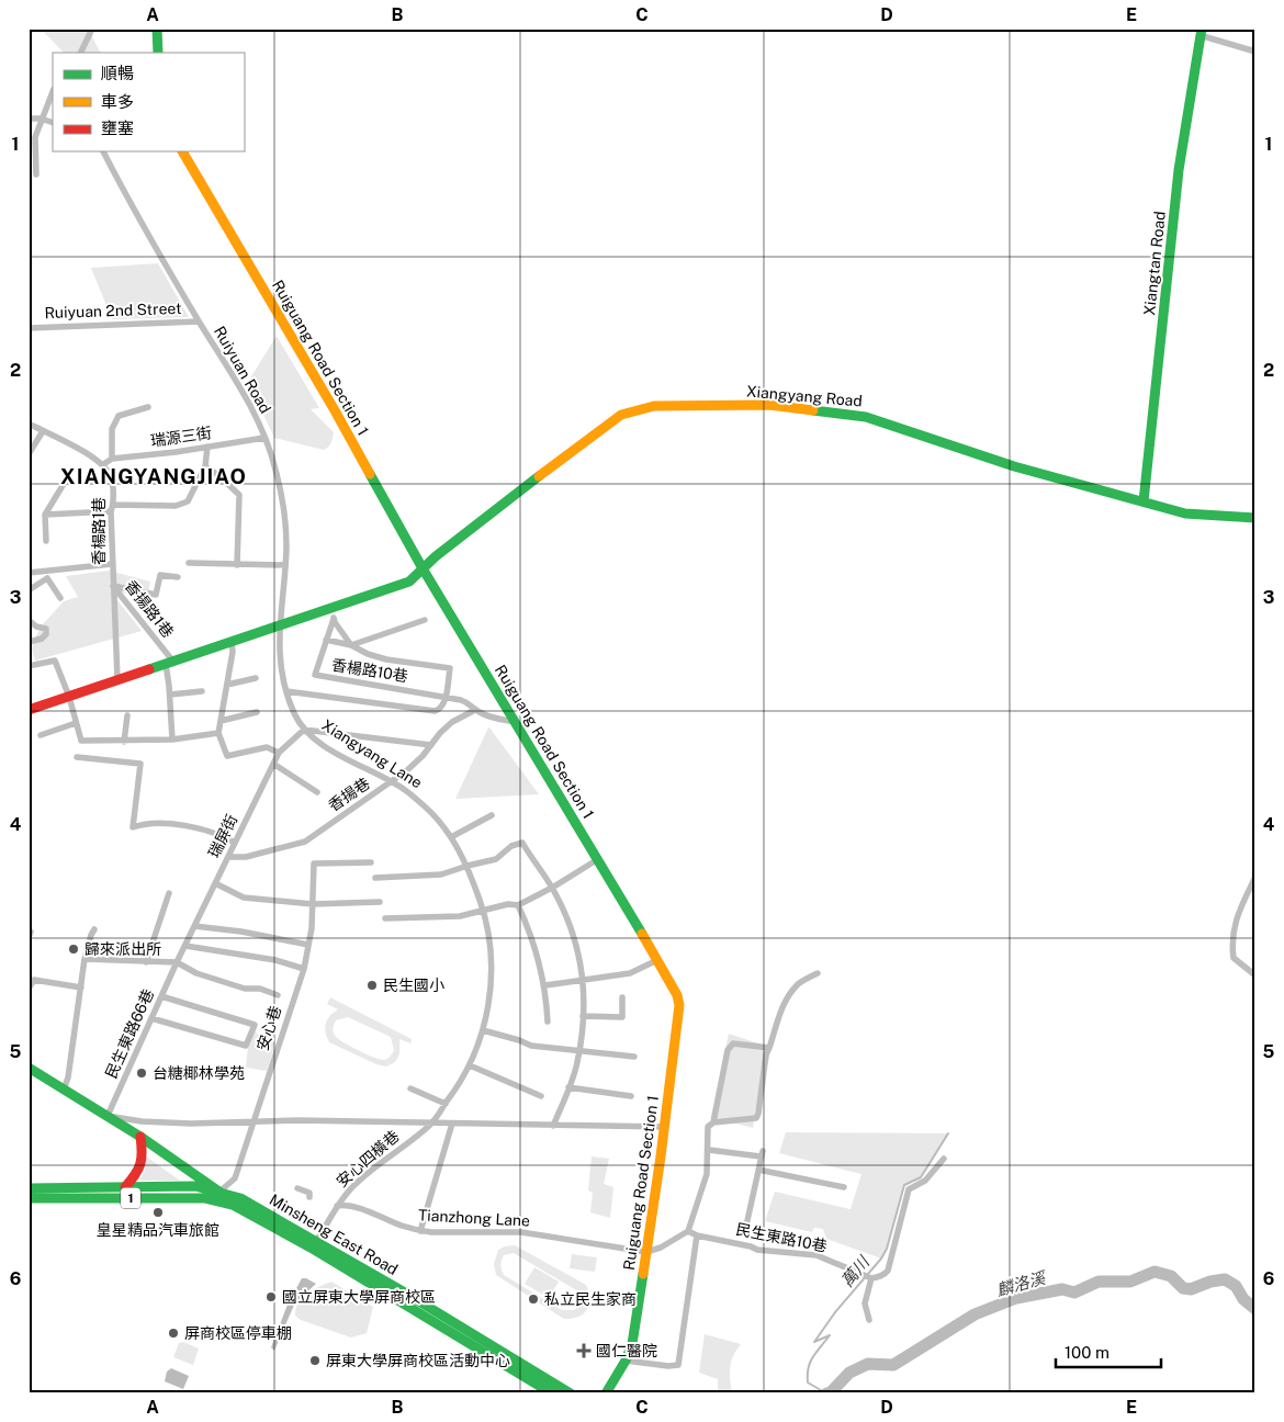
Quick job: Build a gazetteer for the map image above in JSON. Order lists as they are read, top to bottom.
{
  "streets": {
    "street": [
      "Xiangtan Road",
      "Ruiyuan 2nd Street",
      "Ruiguang Road Section 1",
      "Ruiyuan Road",
      "Xiangyang Road",
      "瑞源三街",
      "香楊路1巷",
      "香揚路1巷",
      "香楊路10巷",
      "Xiangyang Lane",
      "香揚巷",
      "瑞屏街",
      "安心巷",
      "民生東路66巷",
      "安心四橫巷",
      "1",
      "Tianzhong Lane",
      "Minsheng East Road",
      "民生東路10巷"
    ]
  },
  "crossings": [
    ["Xiangtan Road", "Xiangyang Road"],
    ["Ruiyuan 2nd Street", "Ruiyuan Road"],
    ["Ruiguang Road Section 1", "Xiangyang Road"],
    ["Ruiguang Road Section 1", "香楊路10巷"],
    ["Ruiguang Road Section 1", "Tianzhong Lane"],
    ["Ruiyuan Road", "瑞源三街"],
    ["Ruiyuan Road", "Xiangyang Lane"],
    ["瑞源三街", "香楊路1巷"],
    ["香楊路1巷", "香揚路1巷"],
    ["香楊路10巷", "香揚巷"],
    ["Xiangyang Lane", "香揚巷"],
    ["Xiangyang Lane", "瑞屏街"],
    ["香揚巷", "瑞屏街"],
    ["瑞屏街", "民生東路66巷"],
    ["安心巷", "1"],
    ["安心巷", "Minsheng East Road"],
    ["民生東路66巷", "Minsheng East Road"],
    ["安心四橫巷", "Tianzhong Lane"],
    ["安心四橫巷", "Minsheng East Road"],
    ["1", "Minsheng East Road"]
  ],
  "districts": ["XIANGYANGJIAO"],
  "water": ["萬川", "麟洛溪"],
  "places": {
    "other": [
      "歸來派出所",
      "民生國小",
      "台糖椰林學苑",
      "皇星精品汽車旅館",
      "國立屏東大學屏商校區",
      "私立民生家商",
      "屏商校區停車棚",
      "屏東大學屏商校區活動中心"
    ],
    "health": ["國仁醫院"]
  },
  "legend": ["順暢", "車多", "壅塞"],
  "scale_bar": "100 m",
  "grid": {
    "columns": [
      "A",
      "B",
      "C",
      "D",
      "E"
    ],
    "rows": [
      "1",
      "2",
      "3",
      "4",
      "5",
      "6"
    ]
  }
}
